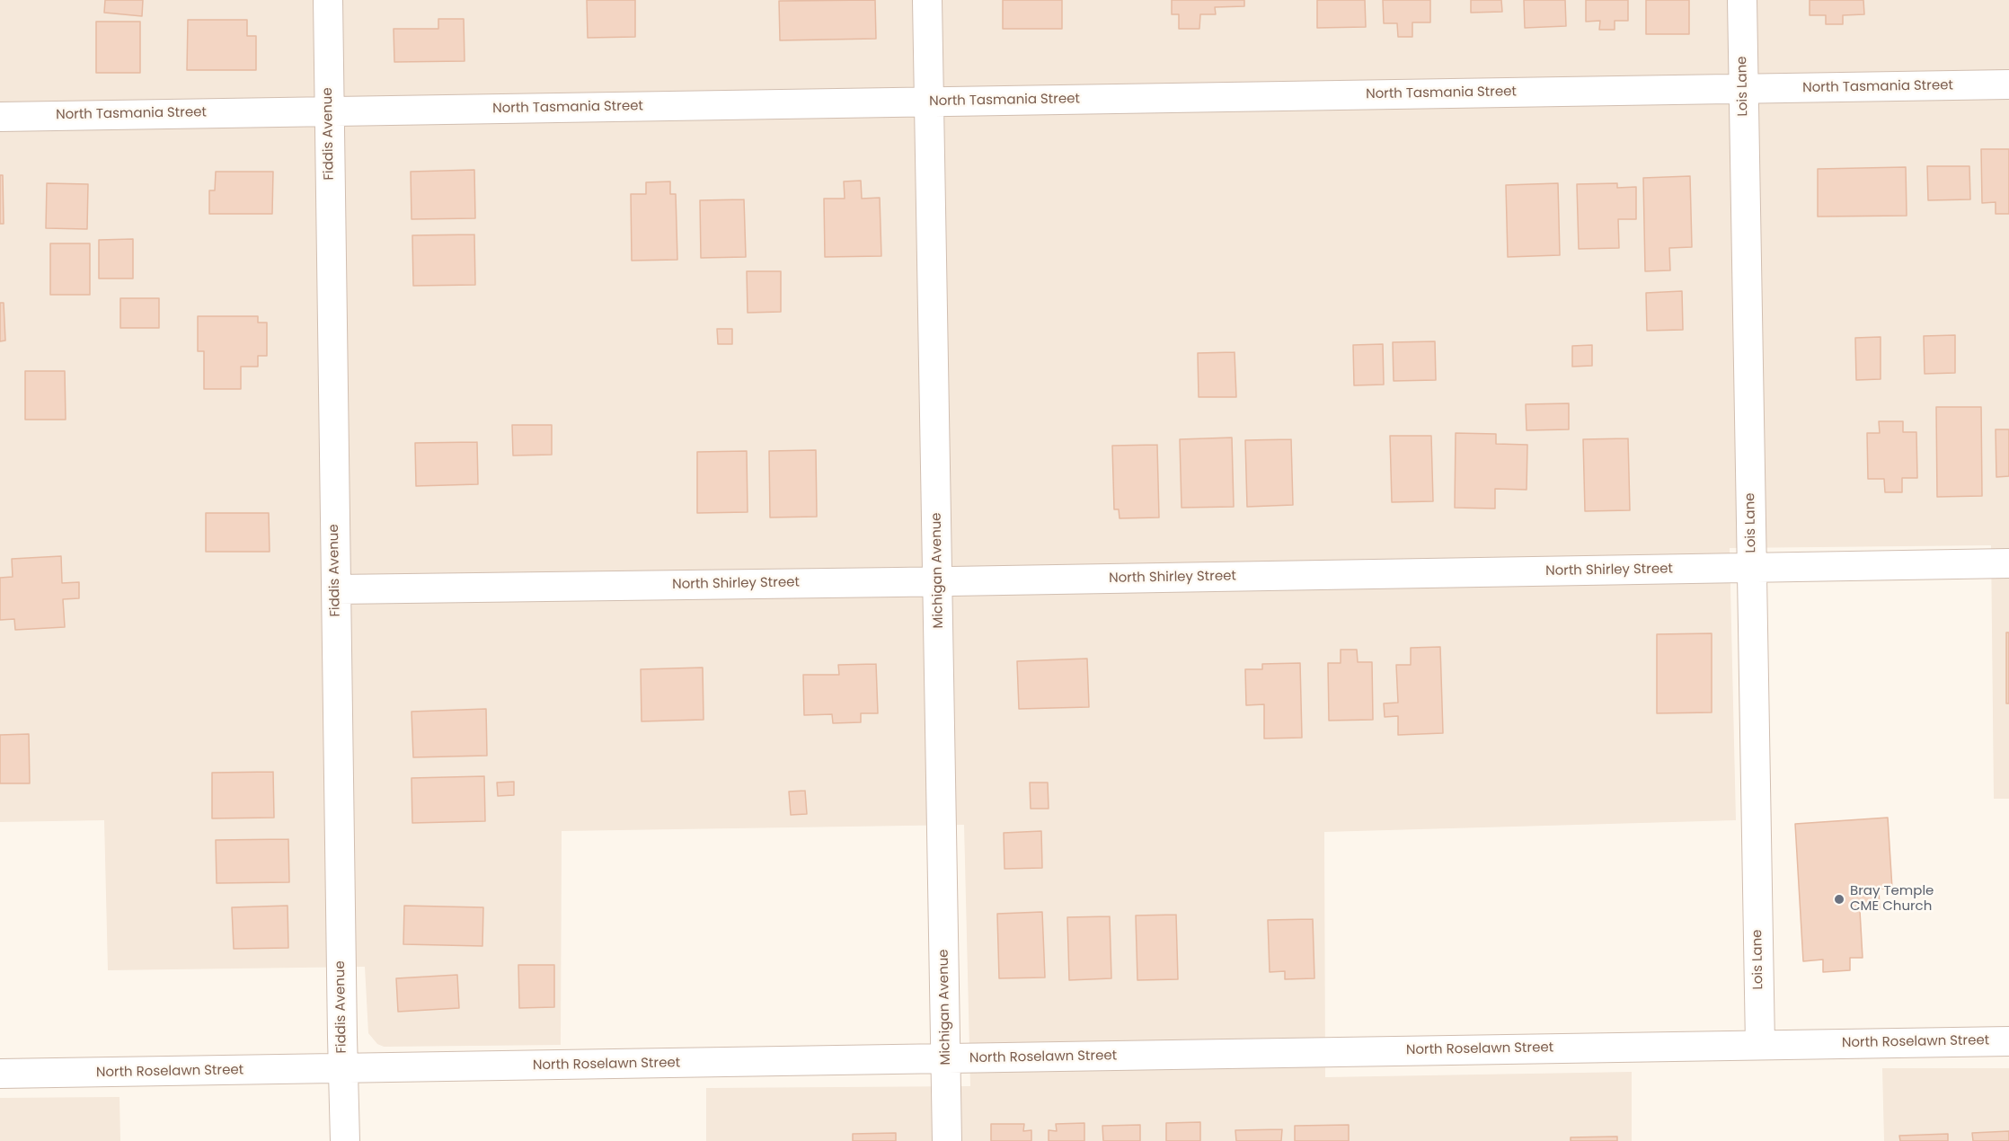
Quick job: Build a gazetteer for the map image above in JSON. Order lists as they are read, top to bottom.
{
  "streets": {
    "street": [
      "Lois Lane",
      "North Tasmania Street",
      "Fiddis Avenue",
      "Michigan Avenue",
      "North Shirley Street",
      "North Roselawn Street"
    ]
  },
  "crossings": [
    ["Lois Lane", "North Tasmania Street"],
    ["Lois Lane", "North Shirley Street"],
    ["Lois Lane", "North Roselawn Street"],
    ["North Tasmania Street", "Fiddis Avenue"],
    ["North Tasmania Street", "Michigan Avenue"],
    ["Fiddis Avenue", "North Shirley Street"],
    ["Fiddis Avenue", "North Roselawn Street"],
    ["Michigan Avenue", "North Shirley Street"],
    ["Michigan Avenue", "North Roselawn Street"]
  ],
  "places": ["Bray Temple CME Church"]
}
